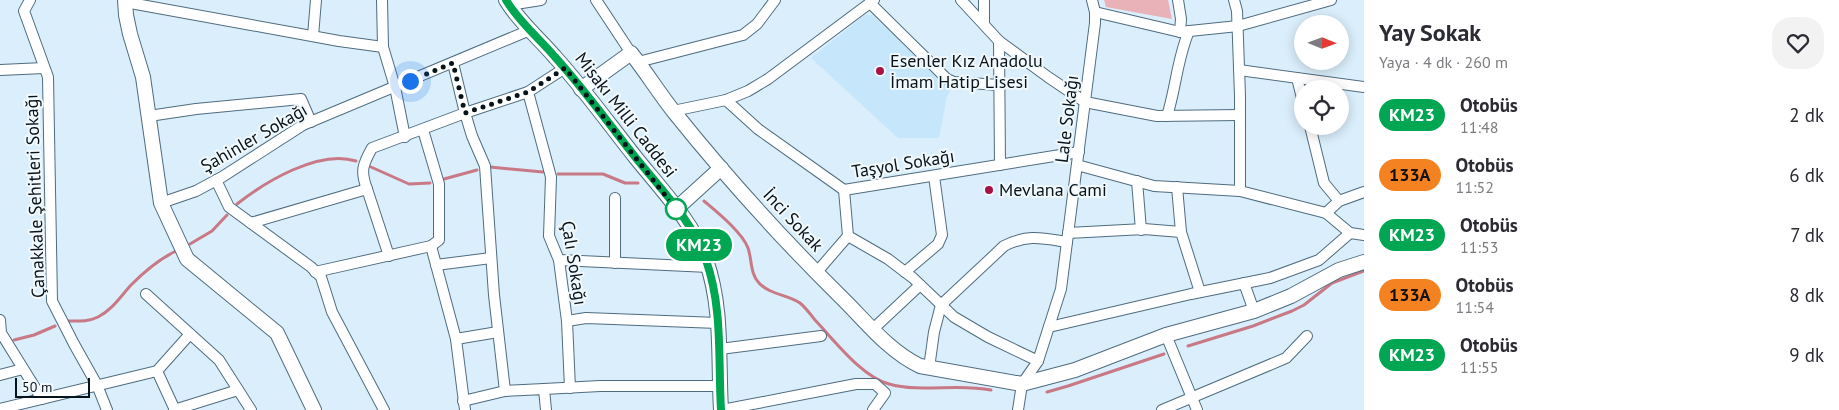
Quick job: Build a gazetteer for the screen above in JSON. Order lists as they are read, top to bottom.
{
  "streets": {
    "street": [
      "Misakı Milli Caddesi",
      "Lale Sokağı",
      "Şahinler Sokağı",
      "Taşyol Sokağı",
      "Çanakkale Şehitleri Sokağı",
      "İnci Sokak",
      "Çalı Sokağı"
    ]
  },
  "crossings": [
    ["Misakı Milli Caddesi", "Şahinler Sokağı"],
    ["Misakı Milli Caddesi", "Çalı Sokağı"],
    ["Lale Sokağı", "Taşyol Sokağı"],
    ["Lale Sokağı", "İnci Sokak"]
  ],
  "places": ["Esenler Kız Anadolu İmam Hatip Lisesi", "Mevlana Cami"],
  "lines": ["bus line KM23"],
  "scale_bar": "50 m",
  "north": "right",
  "page": {
    "on_map": "KM23",
    "heading": ["Yay Sokak", "Yaya · 4 dk · 260 m"],
    "list": [
      {
        "mark": "KM23",
        "name": "Otobüs",
        "note": "11:48",
        "value": "2 dk"
      },
      {
        "mark": "133A",
        "name": "Otobüs",
        "note": "11:52",
        "value": "6 dk"
      },
      {
        "mark": "KM23",
        "name": "Otobüs",
        "note": "11:53",
        "value": "7 dk"
      },
      {
        "mark": "133A",
        "name": "Otobüs",
        "note": "11:54",
        "value": "8 dk"
      },
      {
        "mark": "KM23",
        "name": "Otobüs",
        "note": "11:55",
        "value": "9 dk"
      }
    ],
    "scale": "50 m"
  }
}
